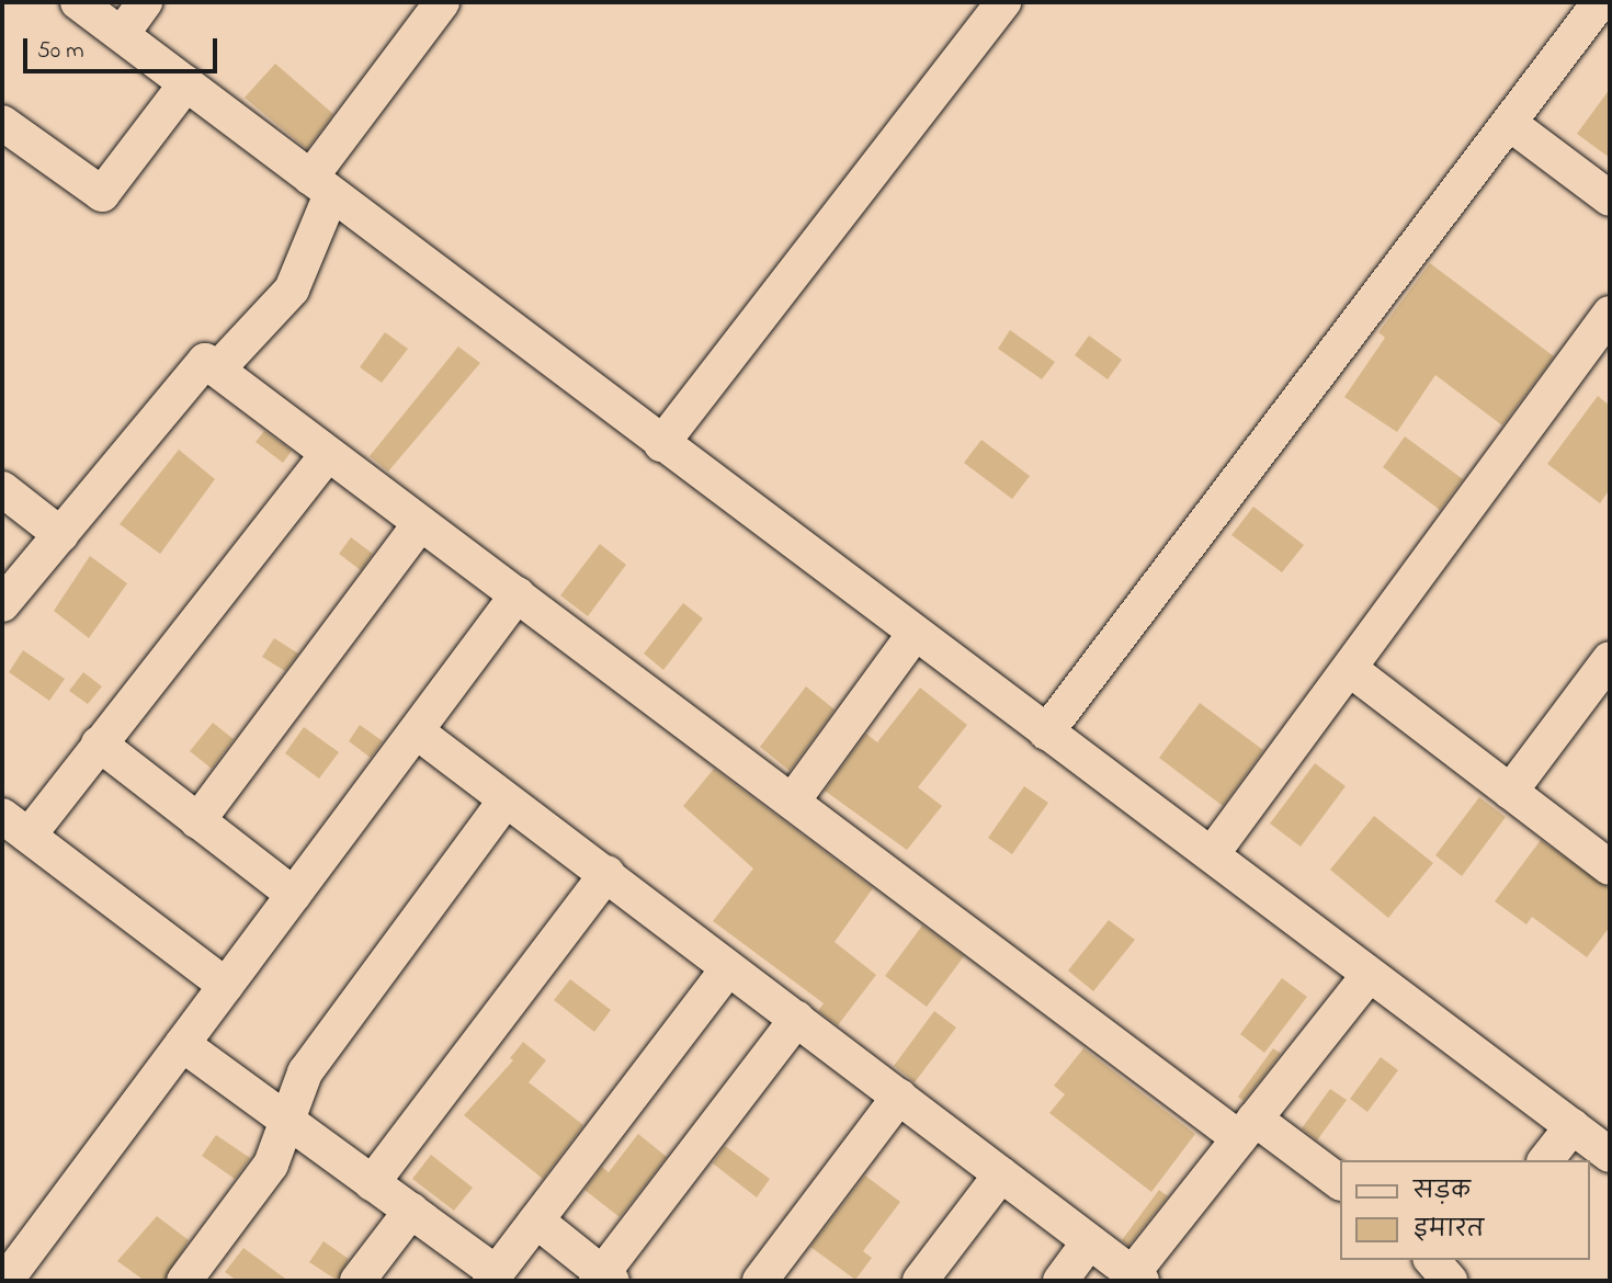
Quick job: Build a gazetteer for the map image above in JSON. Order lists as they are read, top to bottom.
{
  "legend": ["सड़क", "इमारत"],
  "scale_bar": "50 m"
}
